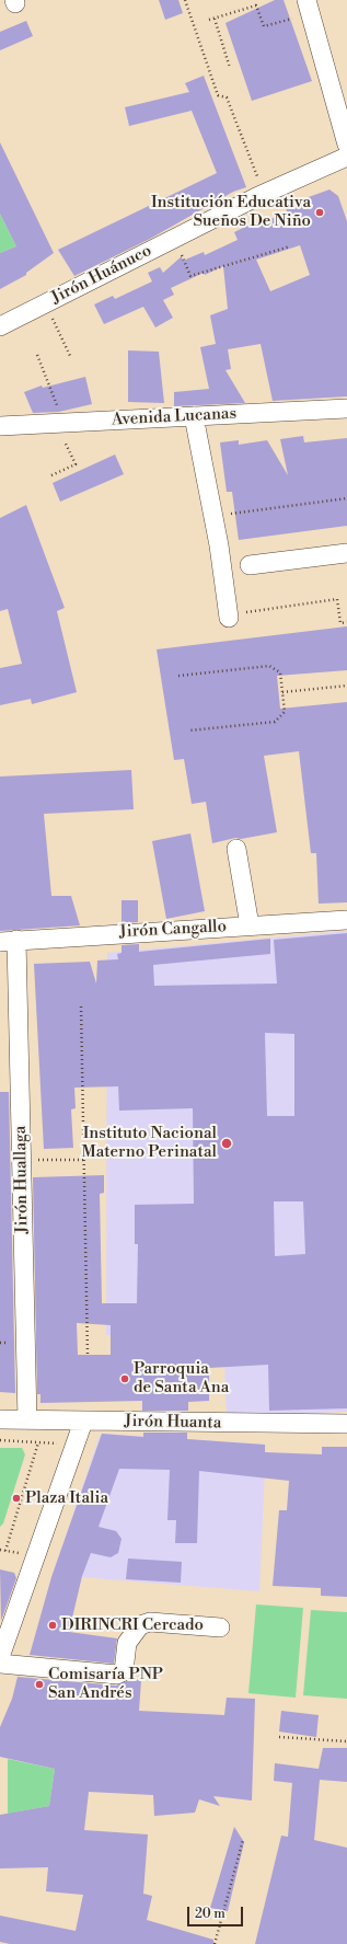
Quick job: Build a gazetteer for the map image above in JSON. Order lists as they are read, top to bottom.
{
  "streets": {
    "street": [
      "Jirón Huánuco",
      "Avenida Lucanas",
      "Jirón Cangallo",
      "Jirón Huallaga",
      "Jirón Huanta"
    ]
  },
  "crossings": [
    ["Jirón Cangallo", "Jirón Huallaga"],
    ["Jirón Huallaga", "Jirón Huanta"]
  ],
  "places": [
    "Institución Educativa Sueños De Niño",
    "Instituto Nacional Materno Perinatal",
    "Parroquia de Santa Ana",
    "Plaza Italia",
    "DIRINCRI Cercado",
    "Comisaría PNP San Andrés"
  ],
  "scale_bar": "20 m"
}
